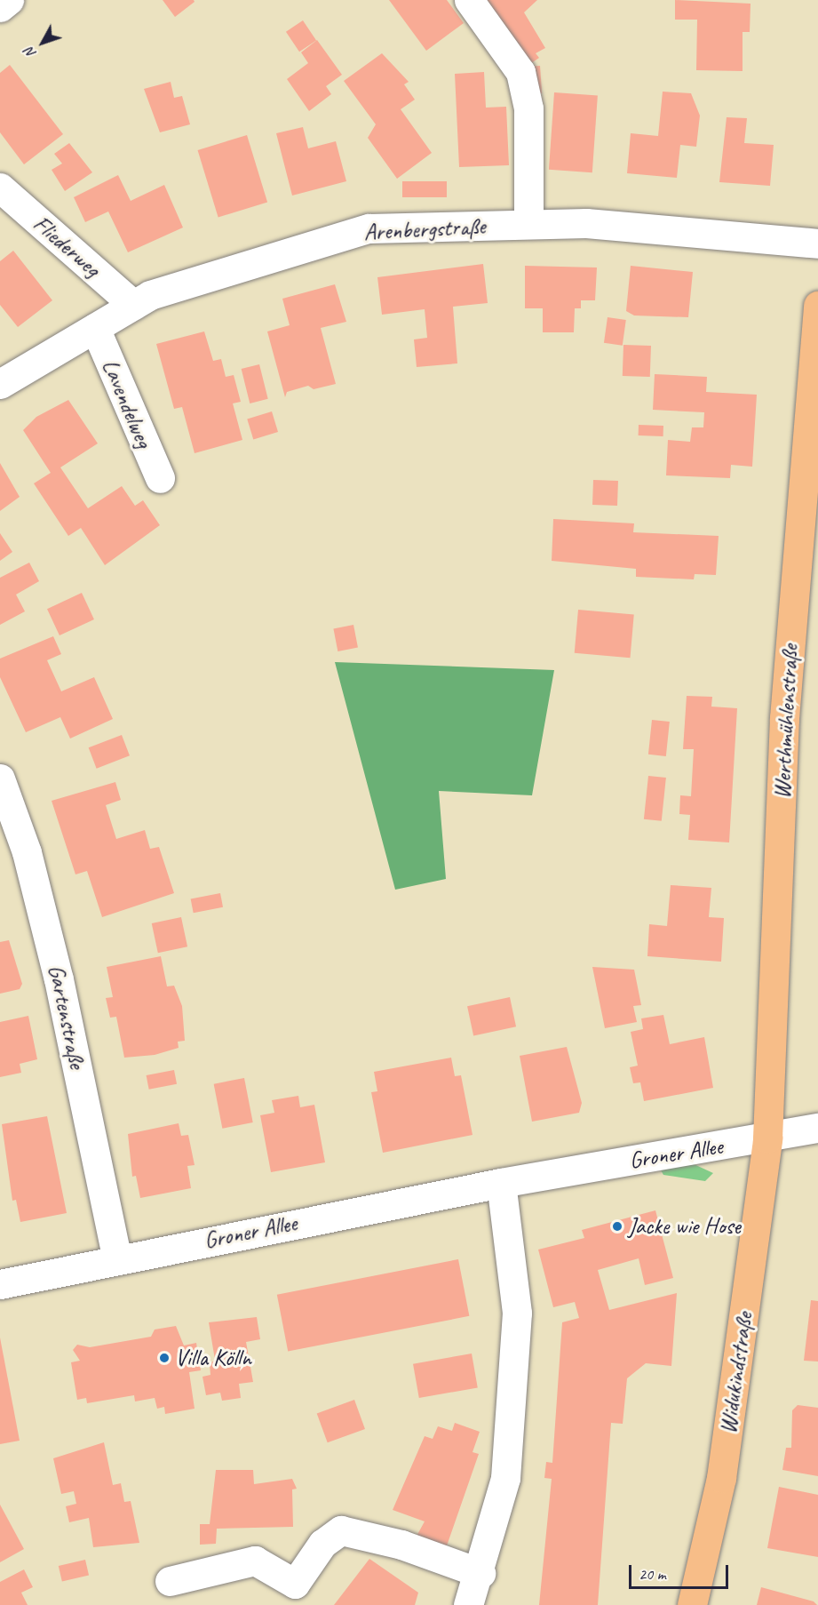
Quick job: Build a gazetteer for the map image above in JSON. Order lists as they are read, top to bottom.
{
  "streets": {
    "main road": ["Werthmühlenstraße", "Widukindstraße"],
    "street": [
      "Arenbergstraße",
      "Fliederweg",
      "Lavendelweg",
      "Gartenstraße",
      "Groner Allee"
    ]
  },
  "crossings": [
    ["Arenbergstraße", "Fliederweg"],
    ["Arenbergstraße", "Lavendelweg"],
    ["Werthmühlenstraße", "Groner Allee"],
    ["Werthmühlenstraße", "Widukindstraße"],
    ["Gartenstraße", "Groner Allee"],
    ["Groner Allee", "Widukindstraße"]
  ],
  "places": ["Jacke wie Hose", "Villa Kölln"],
  "scale_bar": "20 m",
  "north": "bottom left"
}
